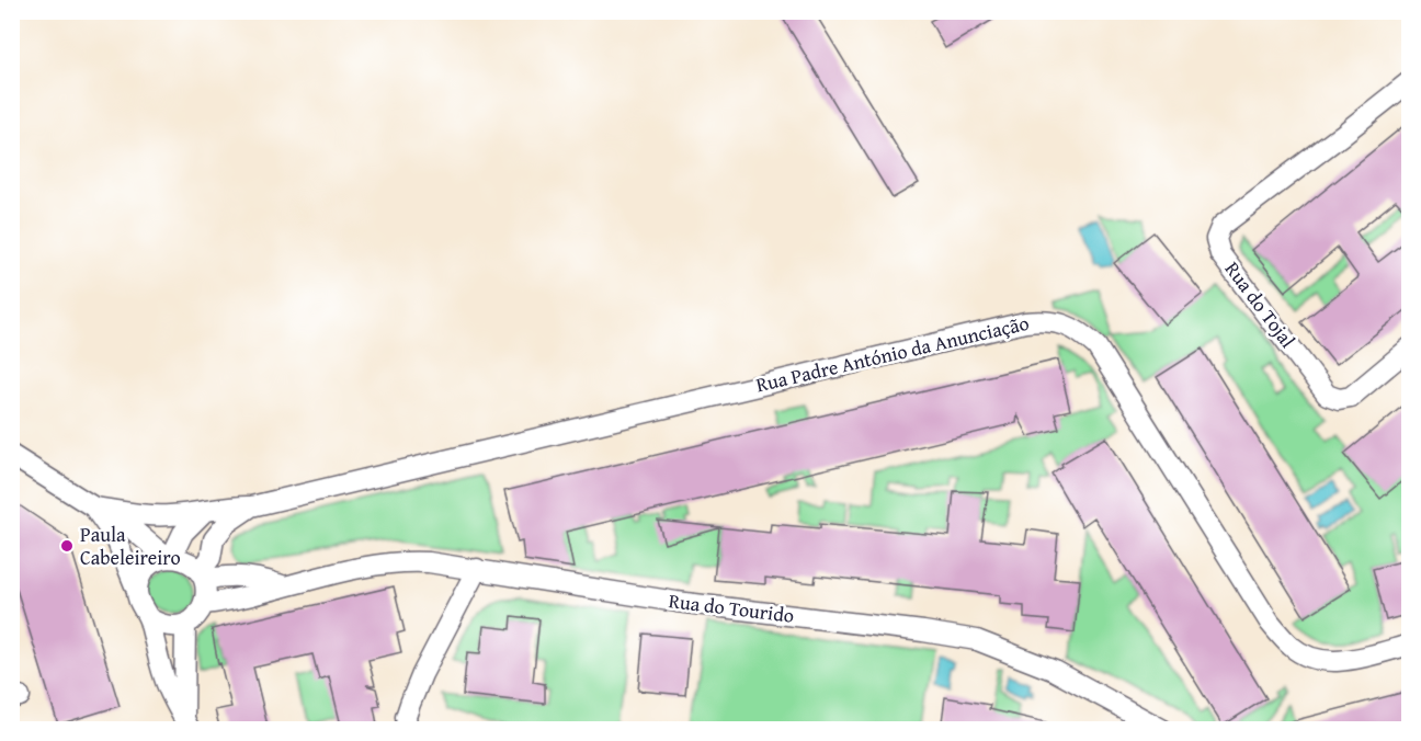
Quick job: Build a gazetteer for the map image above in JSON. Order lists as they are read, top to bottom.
{
  "streets": {
    "street": ["Rua do Tojal", "Rua Padre António da Anunciação", "Rua do Tourido"]
  },
  "crossings": [
    ["Rua Padre António da Anunciação", "Rua do Tourido"]
  ],
  "places": ["Paula Cabeleireiro"]
}
